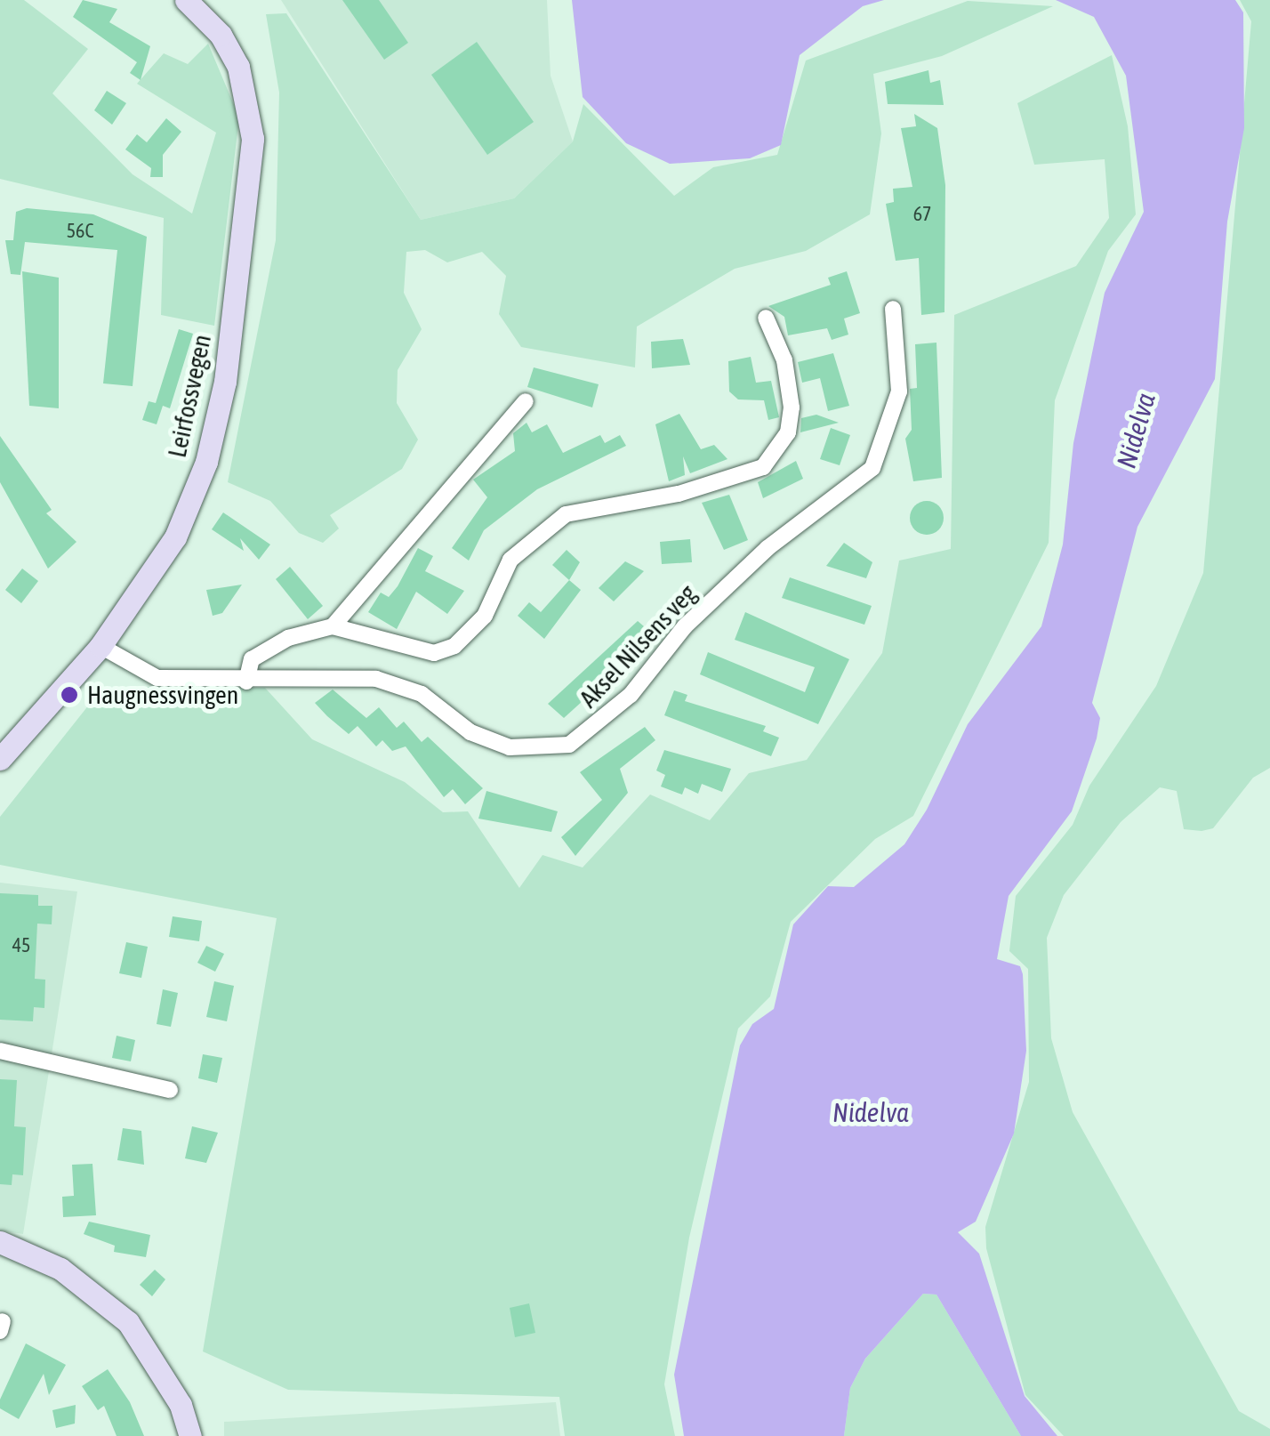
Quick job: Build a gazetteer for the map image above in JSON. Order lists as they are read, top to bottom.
{
  "streets": {
    "street": ["Leirfossvegen", "Aksel Nilsens veg"]
  },
  "crossings": [
    ["Leirfossvegen", "Aksel Nilsens veg"]
  ],
  "water": ["Nidelva"],
  "places": ["Haugnessvingen"],
  "house_numbers": ["67", "56C", "45"]
}
